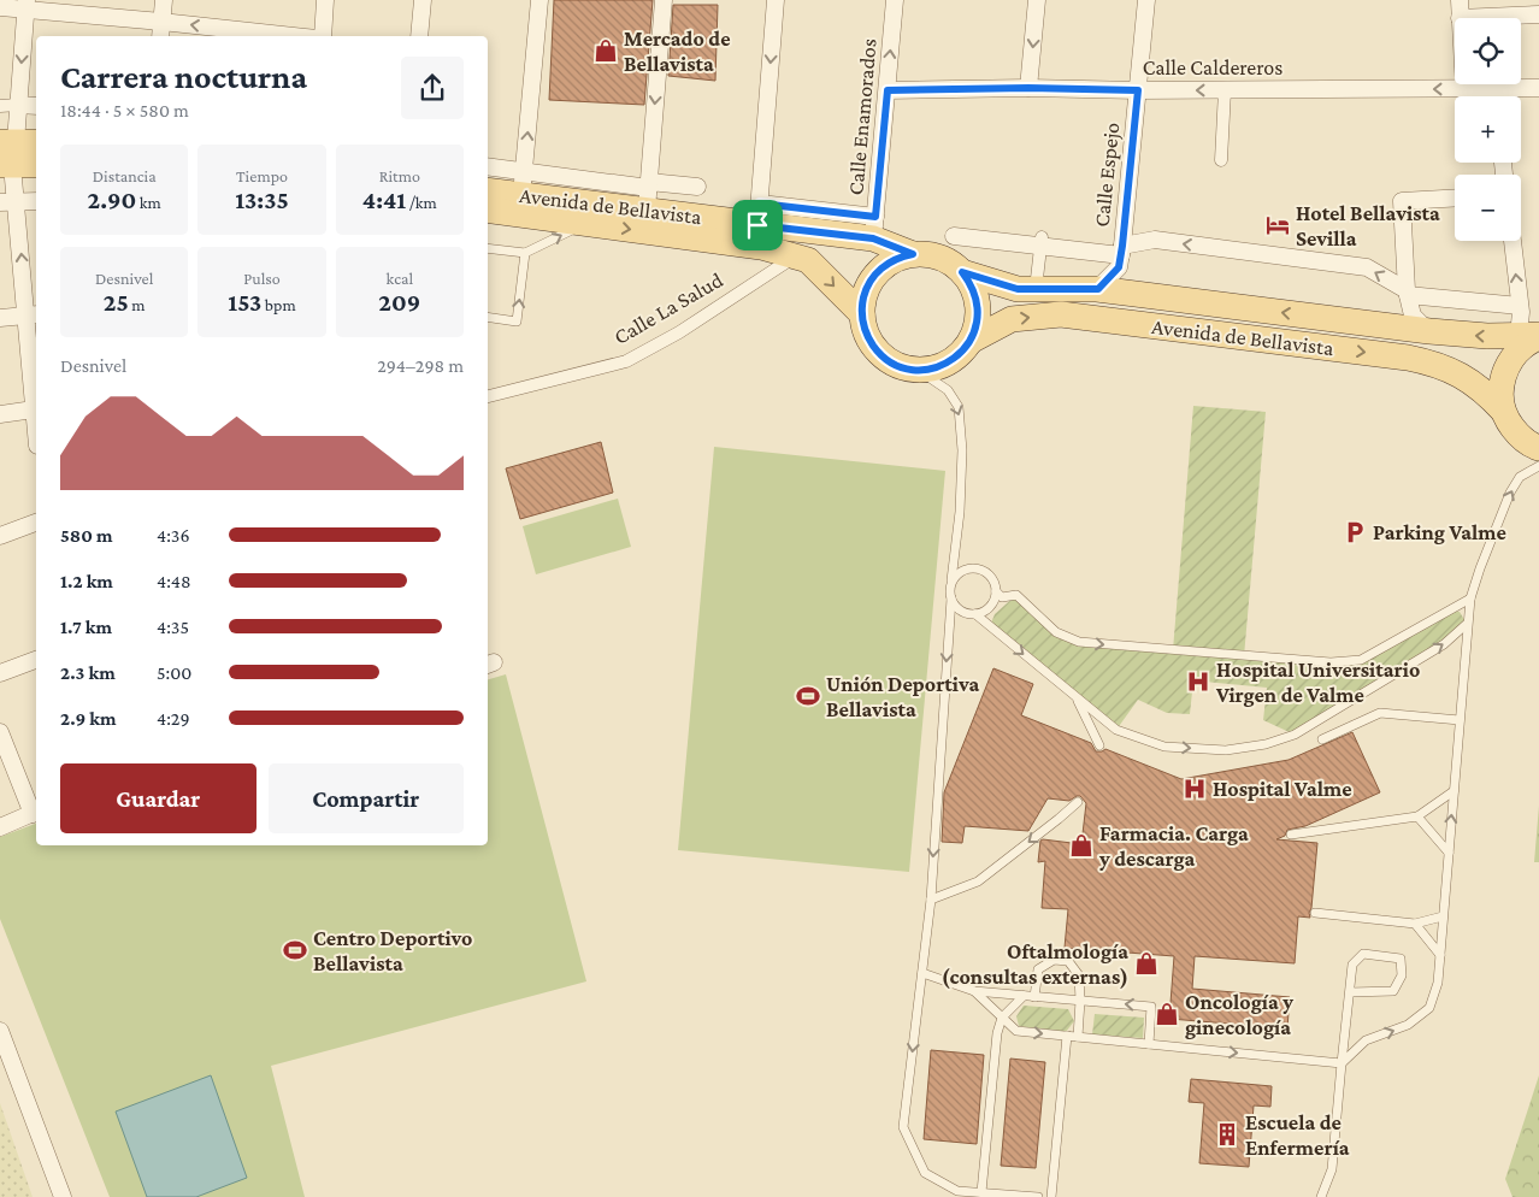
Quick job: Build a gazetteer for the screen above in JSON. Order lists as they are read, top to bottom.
{
  "streets": {
    "main road": ["Avenida de Bellavista"],
    "street": [
      "Calle Caldereros",
      "Calle Enamorados",
      "Calle Espejo",
      "Calle La Salud"
    ]
  },
  "crossings": [
    ["Calle Caldereros", "Calle Enamorados"],
    ["Calle Caldereros", "Calle Espejo"],
    ["Calle Enamorados", "Avenida de Bellavista"],
    ["Avenida de Bellavista", "Calle La Salud"]
  ],
  "one_way": ["Calle Caldereros"],
  "places": {
    "shop": [
      "Mercado de Bellavista",
      "Farmacia. Carga y descarga",
      "Oftalmología (consultas externas)",
      "Oncología y ginecología"
    ],
    "hotel": ["Hotel Bellavista Sevilla"],
    "parking": ["Parking Valme"],
    "hospital": ["Hospital Universitario Virgen de Valme", "Hospital Valme"],
    "sports": ["Unión Deportiva Bellavista", "Centro Deportivo Bellavista"],
    "building": ["Escuela de Enfermería"]
  },
  "page": {
    "map_buttons": ["+", "−"],
    "heading": ["Carrera nocturna", "18:44 · 5 × 580 m"],
    "stats": [
      ["Distancia", "2.90 km"],
      ["Tiempo", "13:35"],
      ["Ritmo", "4:41 /km"],
      ["Desnivel", "25 m"],
      ["Pulso", "153 bpm"],
      ["kcal", "209"]
    ],
    "chart": ["Desnivel", "294–298 m"],
    "list": [
      {
        "name": "580 m",
        "note": "4:36"
      },
      {
        "name": "1.2 km",
        "note": "4:48"
      },
      {
        "name": "1.7 km",
        "note": "4:35"
      },
      {
        "name": "2.3 km",
        "note": "5:00"
      },
      {
        "name": "2.9 km",
        "note": "4:29"
      }
    ],
    "buttons": ["Guardar", "Compartir"]
  }
}
